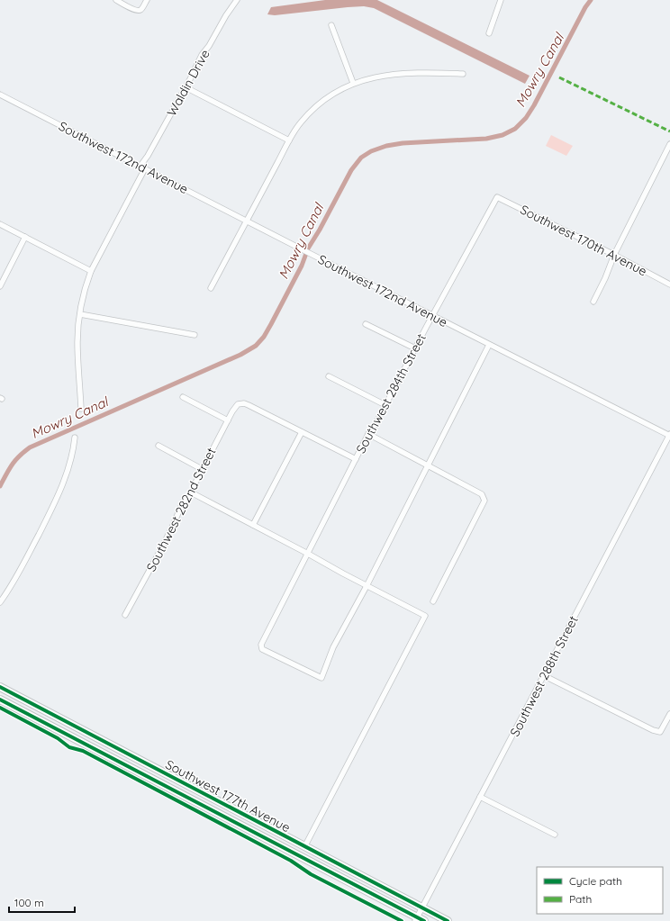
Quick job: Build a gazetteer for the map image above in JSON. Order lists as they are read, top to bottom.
{
  "streets": {
    "highway": ["Southwest 177th Avenue"],
    "street": [
      "Waldin Drive",
      "Southwest 172nd Avenue",
      "Southwest 170th Avenue",
      "Southwest 284th Street",
      "Southwest 282nd Street",
      "Southwest 288th Street"
    ]
  },
  "crossings": [
    ["Waldin Drive", "Southwest 172nd Avenue"],
    ["Southwest 172nd Avenue", "Southwest 284th Street"],
    ["Southwest 172nd Avenue", "Southwest 288th Street"],
    ["Southwest 170th Avenue", "Southwest 284th Street"],
    ["Southwest 288th Street", "Southwest 177th Avenue"]
  ],
  "water": ["Mowry Canal"],
  "legend": ["Cycle path", "Path"],
  "scale_bar": "100 m"
}
